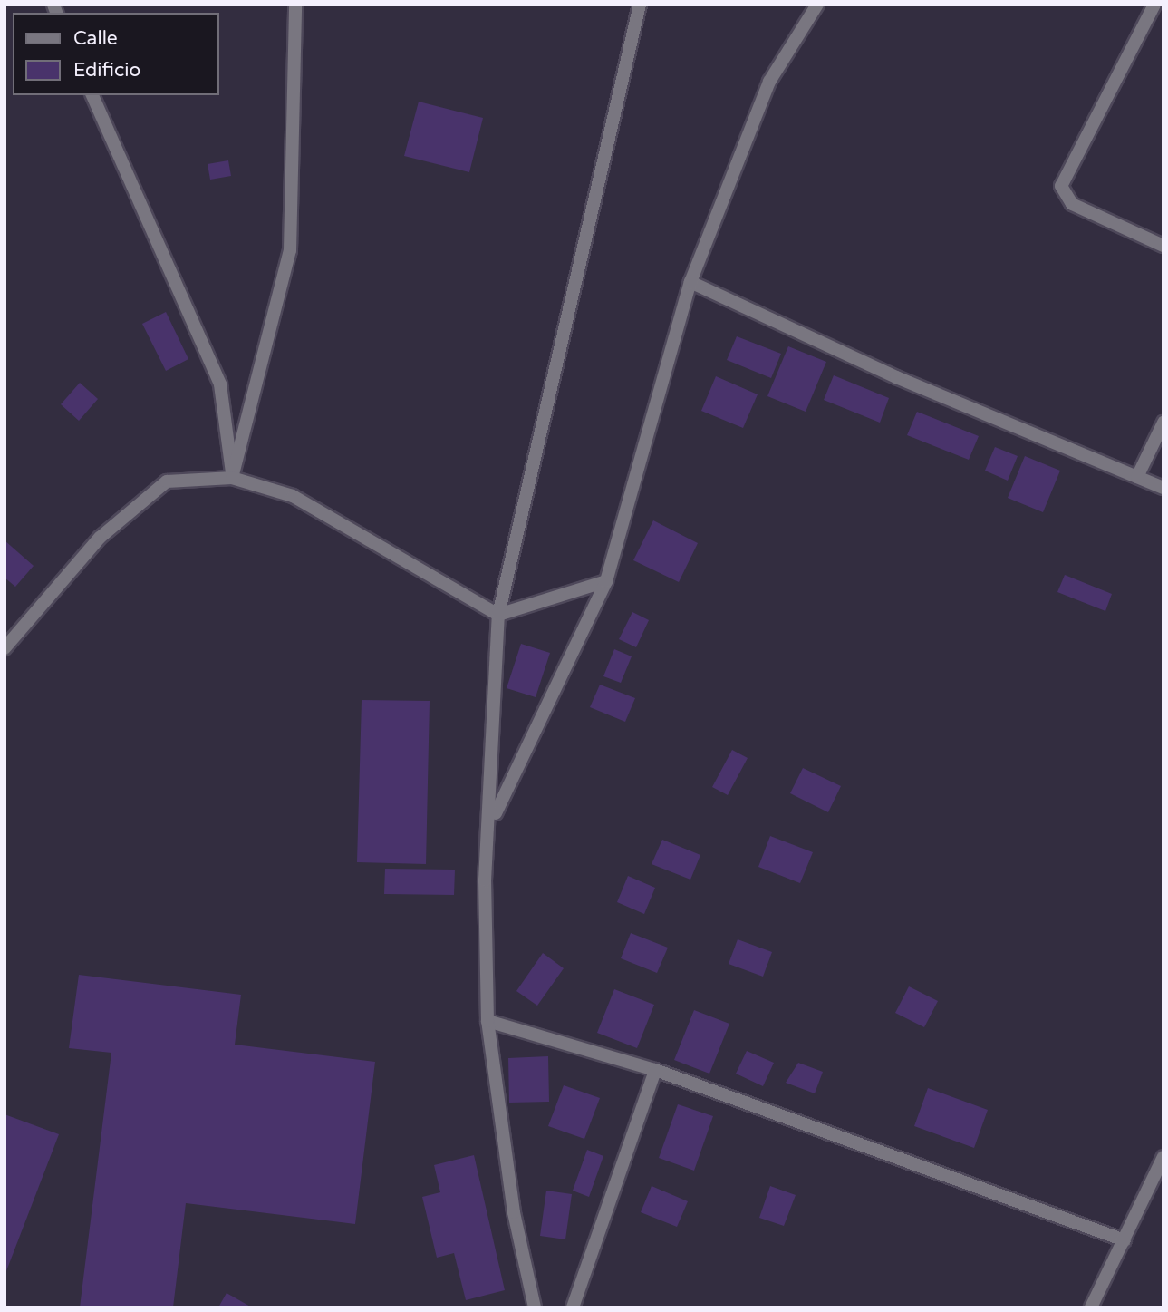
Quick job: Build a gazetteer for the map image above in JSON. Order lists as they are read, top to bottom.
{
  "legend": ["Calle", "Edificio"]
}
